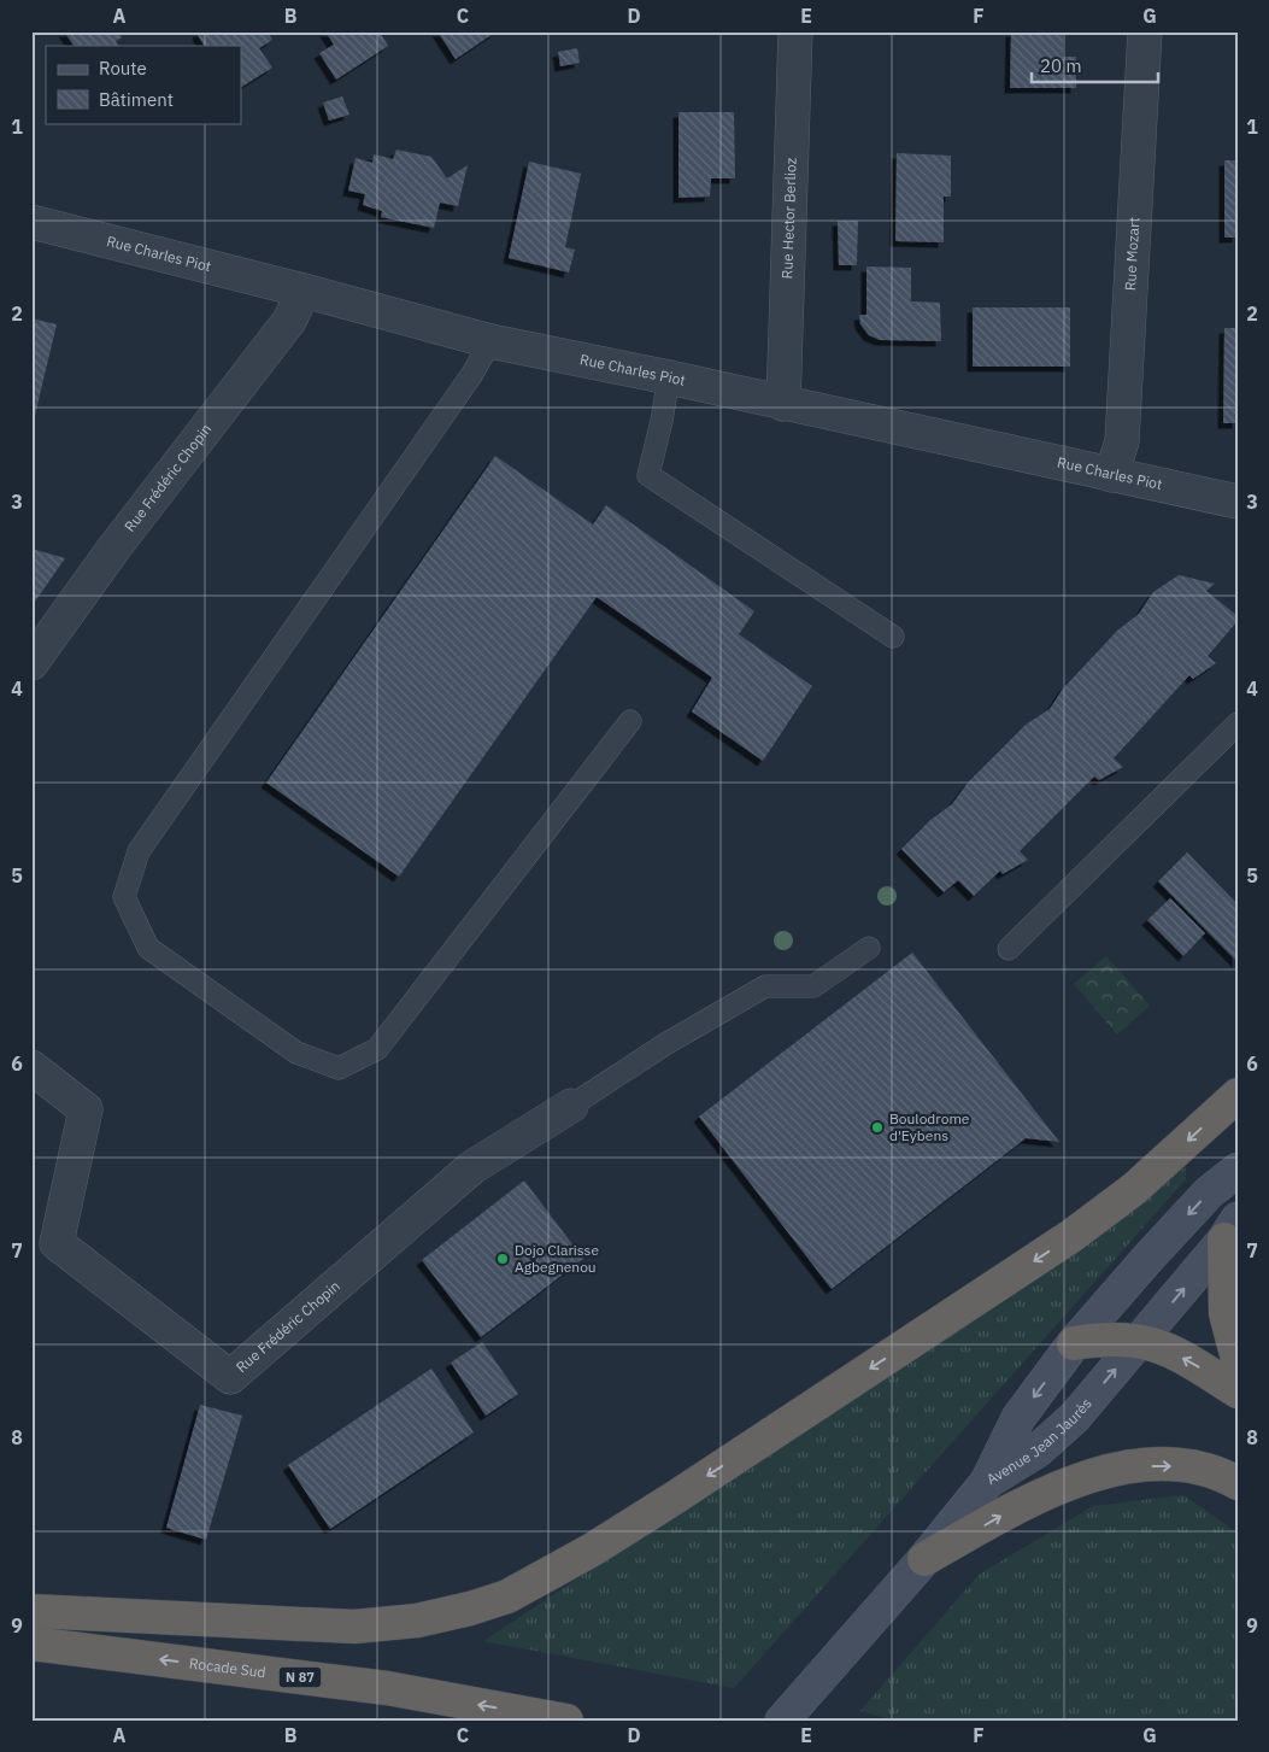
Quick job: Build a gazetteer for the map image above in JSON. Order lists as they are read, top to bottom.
{
  "streets": {
    "highway": ["Rocade Sud", "N 87"],
    "main road": ["Avenue Jean Jaurès"],
    "street": [
      "Rue Hector Berlioz",
      "Rue Charles Piot",
      "Rue Mozart",
      "Rue Frédéric Chopin"
    ]
  },
  "crossings": [
    ["Rue Hector Berlioz", "Rue Charles Piot"],
    ["Rue Charles Piot", "Rue Mozart"],
    ["Rue Charles Piot", "Rue Frédéric Chopin"]
  ],
  "one_way": ["Rocade Sud"],
  "places": ["Boulodrome d'Eybens", "Dojo Clarisse Agbegnenou"],
  "legend": ["Route", "Bâtiment"],
  "scale_bar": "20 m",
  "grid": {
    "columns": [
      "A",
      "B",
      "C",
      "D",
      "E",
      "F",
      "G"
    ],
    "rows": [
      "1",
      "2",
      "3",
      "4",
      "5",
      "6",
      "7",
      "8",
      "9"
    ]
  }
}
